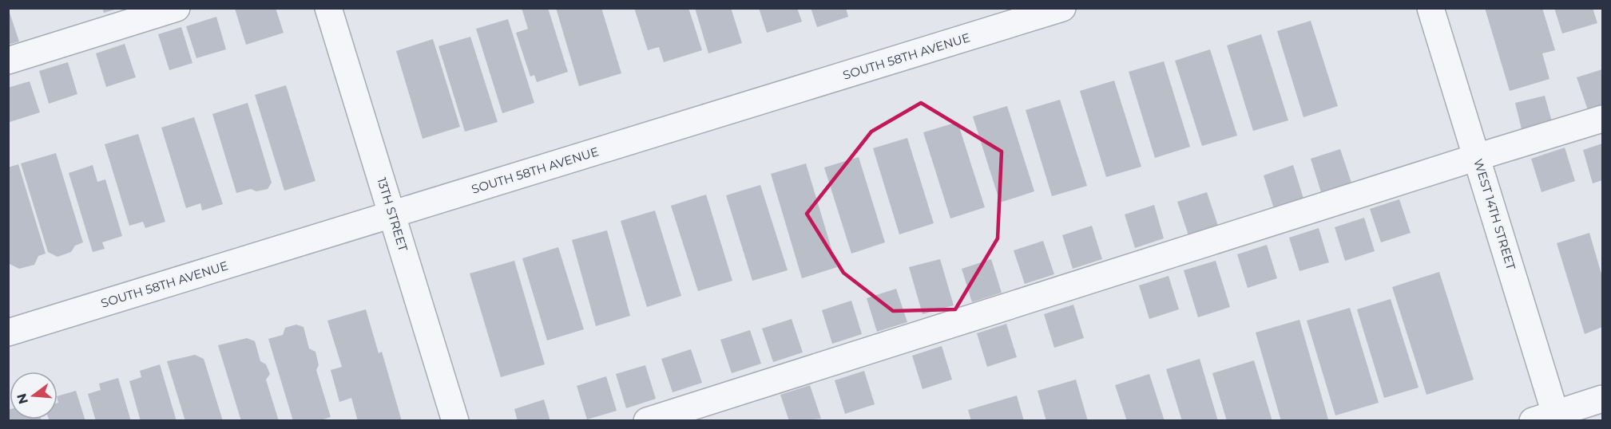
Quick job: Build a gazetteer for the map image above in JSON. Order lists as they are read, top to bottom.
{
  "streets": {
    "street": ["SOUTH 58TH AVENUE", "13TH STREET", "WEST 14TH STREET"]
  },
  "crossings": [
    ["SOUTH 58TH AVENUE", "13TH STREET"]
  ],
  "north": "left"
}
